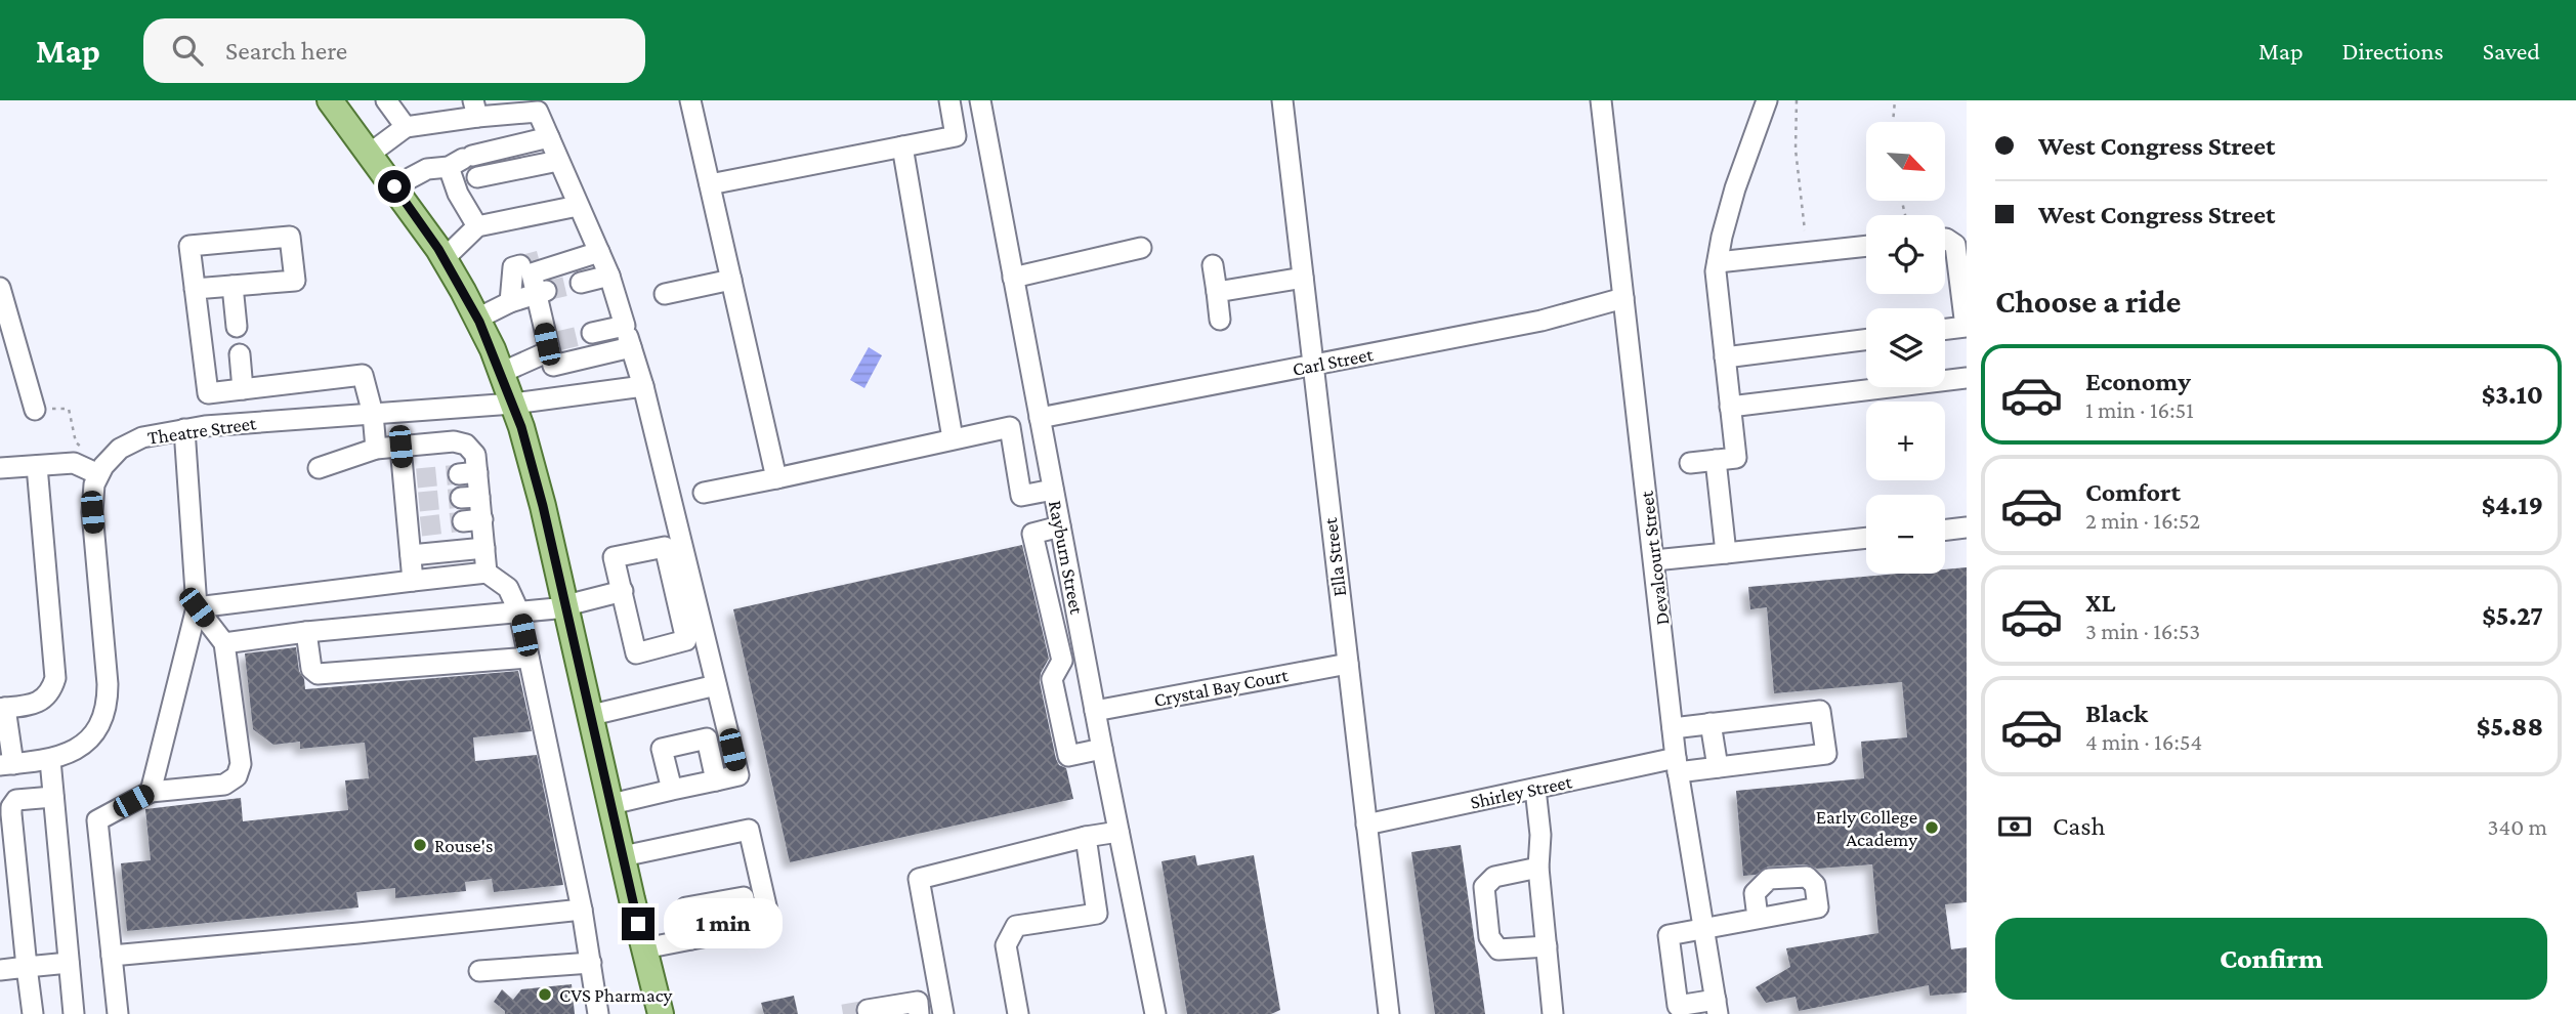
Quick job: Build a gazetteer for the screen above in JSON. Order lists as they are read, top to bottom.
{
  "streets": {
    "street": [
      "Carl Street",
      "Theatre Street",
      "Rayburn Street",
      "Ella Street",
      "Devalcourt Street",
      "Crystal Bay Court",
      "Shirley Street"
    ]
  },
  "crossings": [
    ["Carl Street", "Rayburn Street"],
    ["Carl Street", "Ella Street"],
    ["Carl Street", "Devalcourt Street"],
    ["Rayburn Street", "Crystal Bay Court"],
    ["Ella Street", "Crystal Bay Court"],
    ["Ella Street", "Shirley Street"],
    ["Devalcourt Street", "Shirley Street"]
  ],
  "places": ["Early College Academy", "Rouse's", "CVS Pharmacy"],
  "north": "bottom right",
  "page": {
    "header": "Map",
    "search": "Search here",
    "nav": ["Map", "Directions", "Saved"],
    "banner": ["West Congress Street", "West Congress Street"],
    "map_buttons": ["+", "−"],
    "heading": "Choose a ride",
    "list": [
      {
        "name": "Economy",
        "note": "1 min · 16:51",
        "value": "$3.10"
      },
      {
        "name": "Comfort",
        "note": "2 min · 16:52",
        "value": "$4.19"
      },
      {
        "name": "XL",
        "note": "3 min · 16:53",
        "value": "$5.27"
      },
      {
        "name": "Black",
        "note": "4 min · 16:54",
        "value": "$5.88"
      }
    ],
    "pay": ["Cash", "340 m"],
    "bubble": "1 min",
    "buttons": "Confirm"
  }
}
